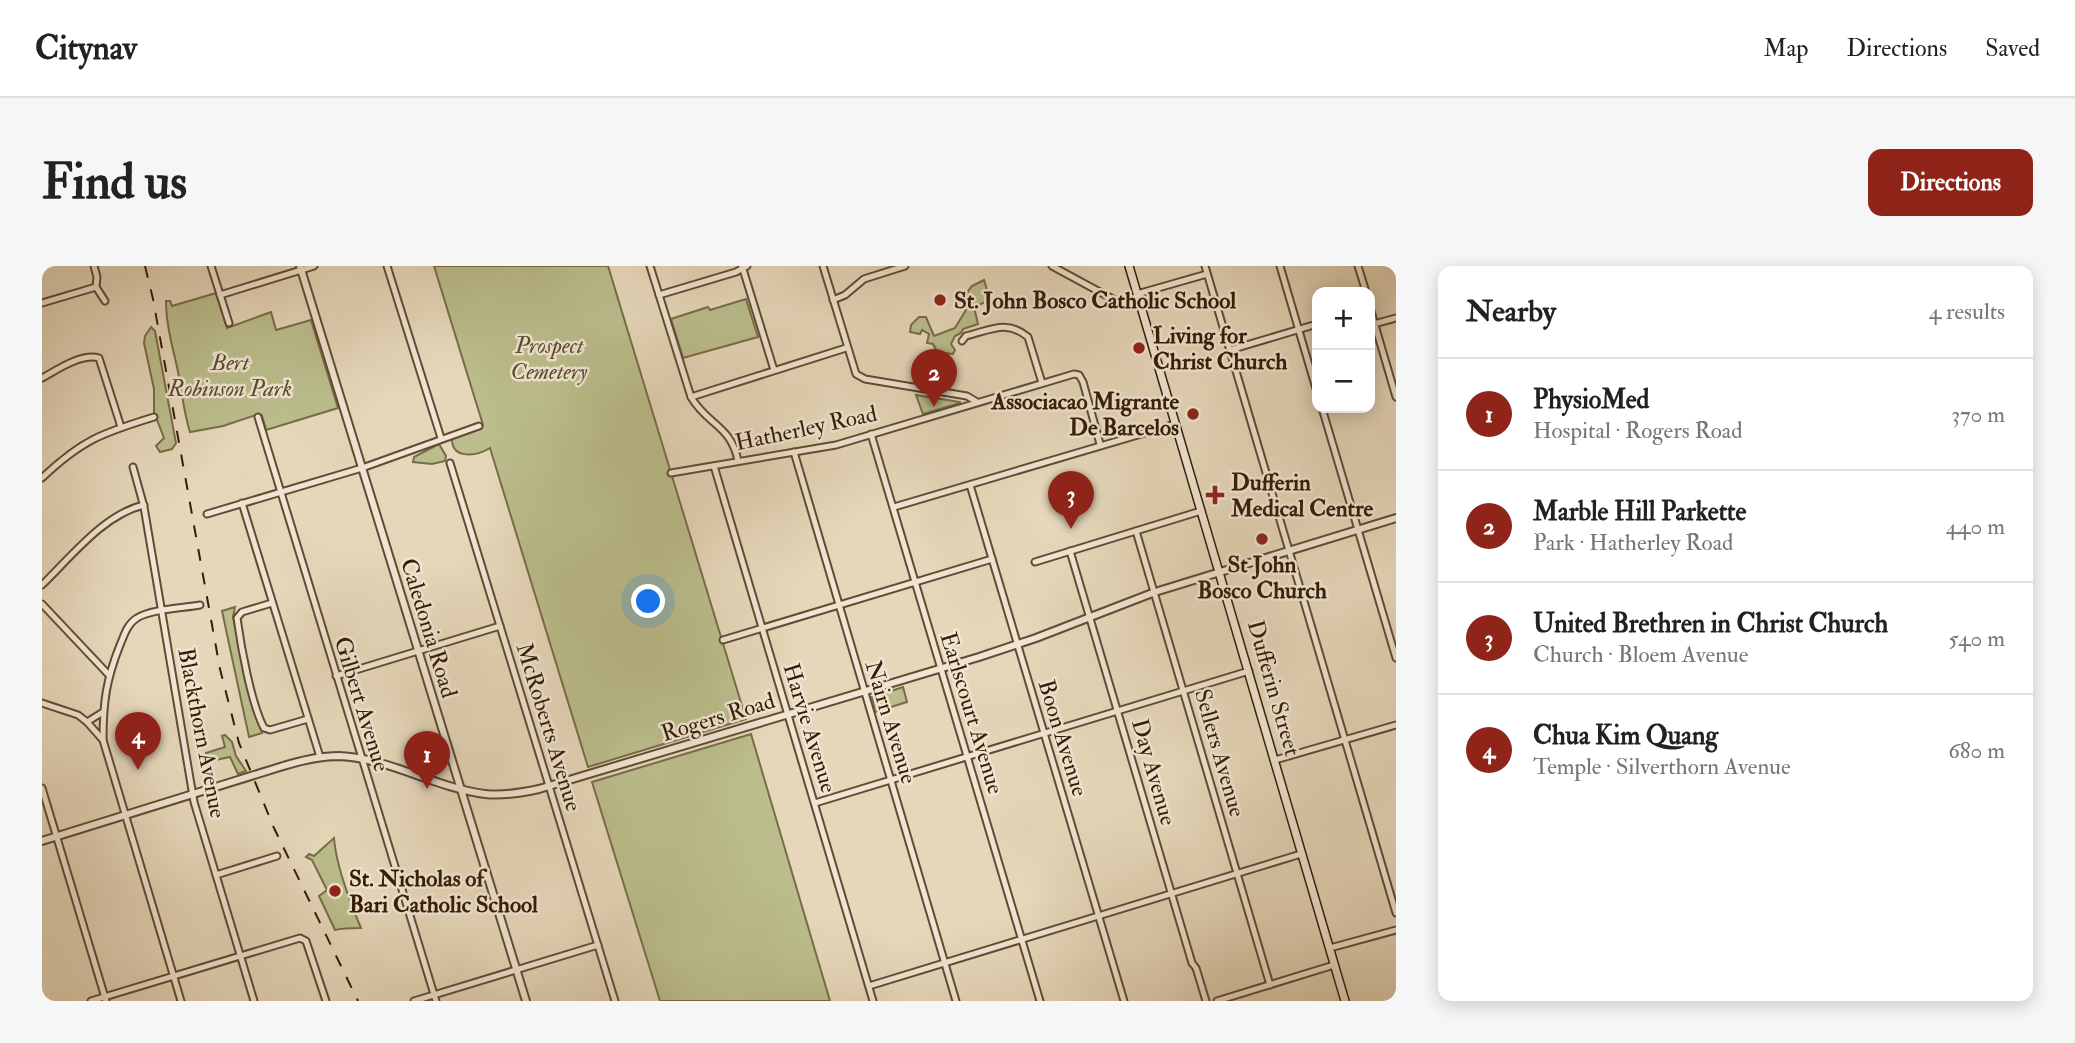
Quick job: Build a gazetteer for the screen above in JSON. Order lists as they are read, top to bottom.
{
  "streets": {
    "main road": ["Dufferin Street"],
    "street": [
      "Hatherley Road",
      "Caledonia Road",
      "Gilbert Avenue",
      "Earlscourt Avenue",
      "Rogers Road",
      "Nairn Avenue",
      "McRoberts Avenue",
      "Harvie Avenue",
      "Blackthorn Avenue",
      "Boon Avenue",
      "Sellers Avenue",
      "Day Avenue"
    ]
  },
  "crossings": [
    ["Hatherley Road", "Earlscourt Avenue"],
    ["Hatherley Road", "Nairn Avenue"],
    ["Hatherley Road", "Harvie Avenue"],
    ["Caledonia Road", "Rogers Road"],
    ["Dufferin Street", "Rogers Road"],
    ["Gilbert Avenue", "Rogers Road"],
    ["Earlscourt Avenue", "Rogers Road"],
    ["Rogers Road", "Nairn Avenue"],
    ["Rogers Road", "McRoberts Avenue"],
    ["Rogers Road", "Harvie Avenue"],
    ["Rogers Road", "Blackthorn Avenue"],
    ["Rogers Road", "Boon Avenue"],
    ["Rogers Road", "Sellers Avenue"],
    ["Rogers Road", "Day Avenue"]
  ],
  "parks": ["Prospect Cemetery", "Bert Robinson Park"],
  "places": {
    "other": [
      "St. John Bosco Catholic School",
      "Living for Christ Church",
      "Associacao Migrante De Barcelos",
      "St John Bosco Church",
      "St. Nicholas of Bari Catholic School"
    ],
    "health": ["Dufferin Medical Centre"]
  },
  "page": {
    "header": "Citynav",
    "nav": ["Map", "Directions", "Saved"],
    "buttons": "Directions",
    "title": "Find us",
    "heading": ["Nearby", "4 results"],
    "map_buttons": ["+", "−"],
    "pins": [
      "2",
      "3",
      "4",
      "1"
    ],
    "list": [
      {
        "mark": "1",
        "name": "PhysioMed",
        "note": "Hospital · Rogers Road",
        "value": "370 m"
      },
      {
        "mark": "2",
        "name": "Marble Hill Parkette",
        "note": "Park · Hatherley Road",
        "value": "440 m"
      },
      {
        "mark": "3",
        "name": "United Brethren in Christ Church",
        "note": "Church · Bloem Avenue",
        "value": "540 m"
      },
      {
        "mark": "4",
        "name": "Chua Kim Quang",
        "note": "Temple · Silverthorn Avenue",
        "value": "680 m"
      }
    ]
  }
}
